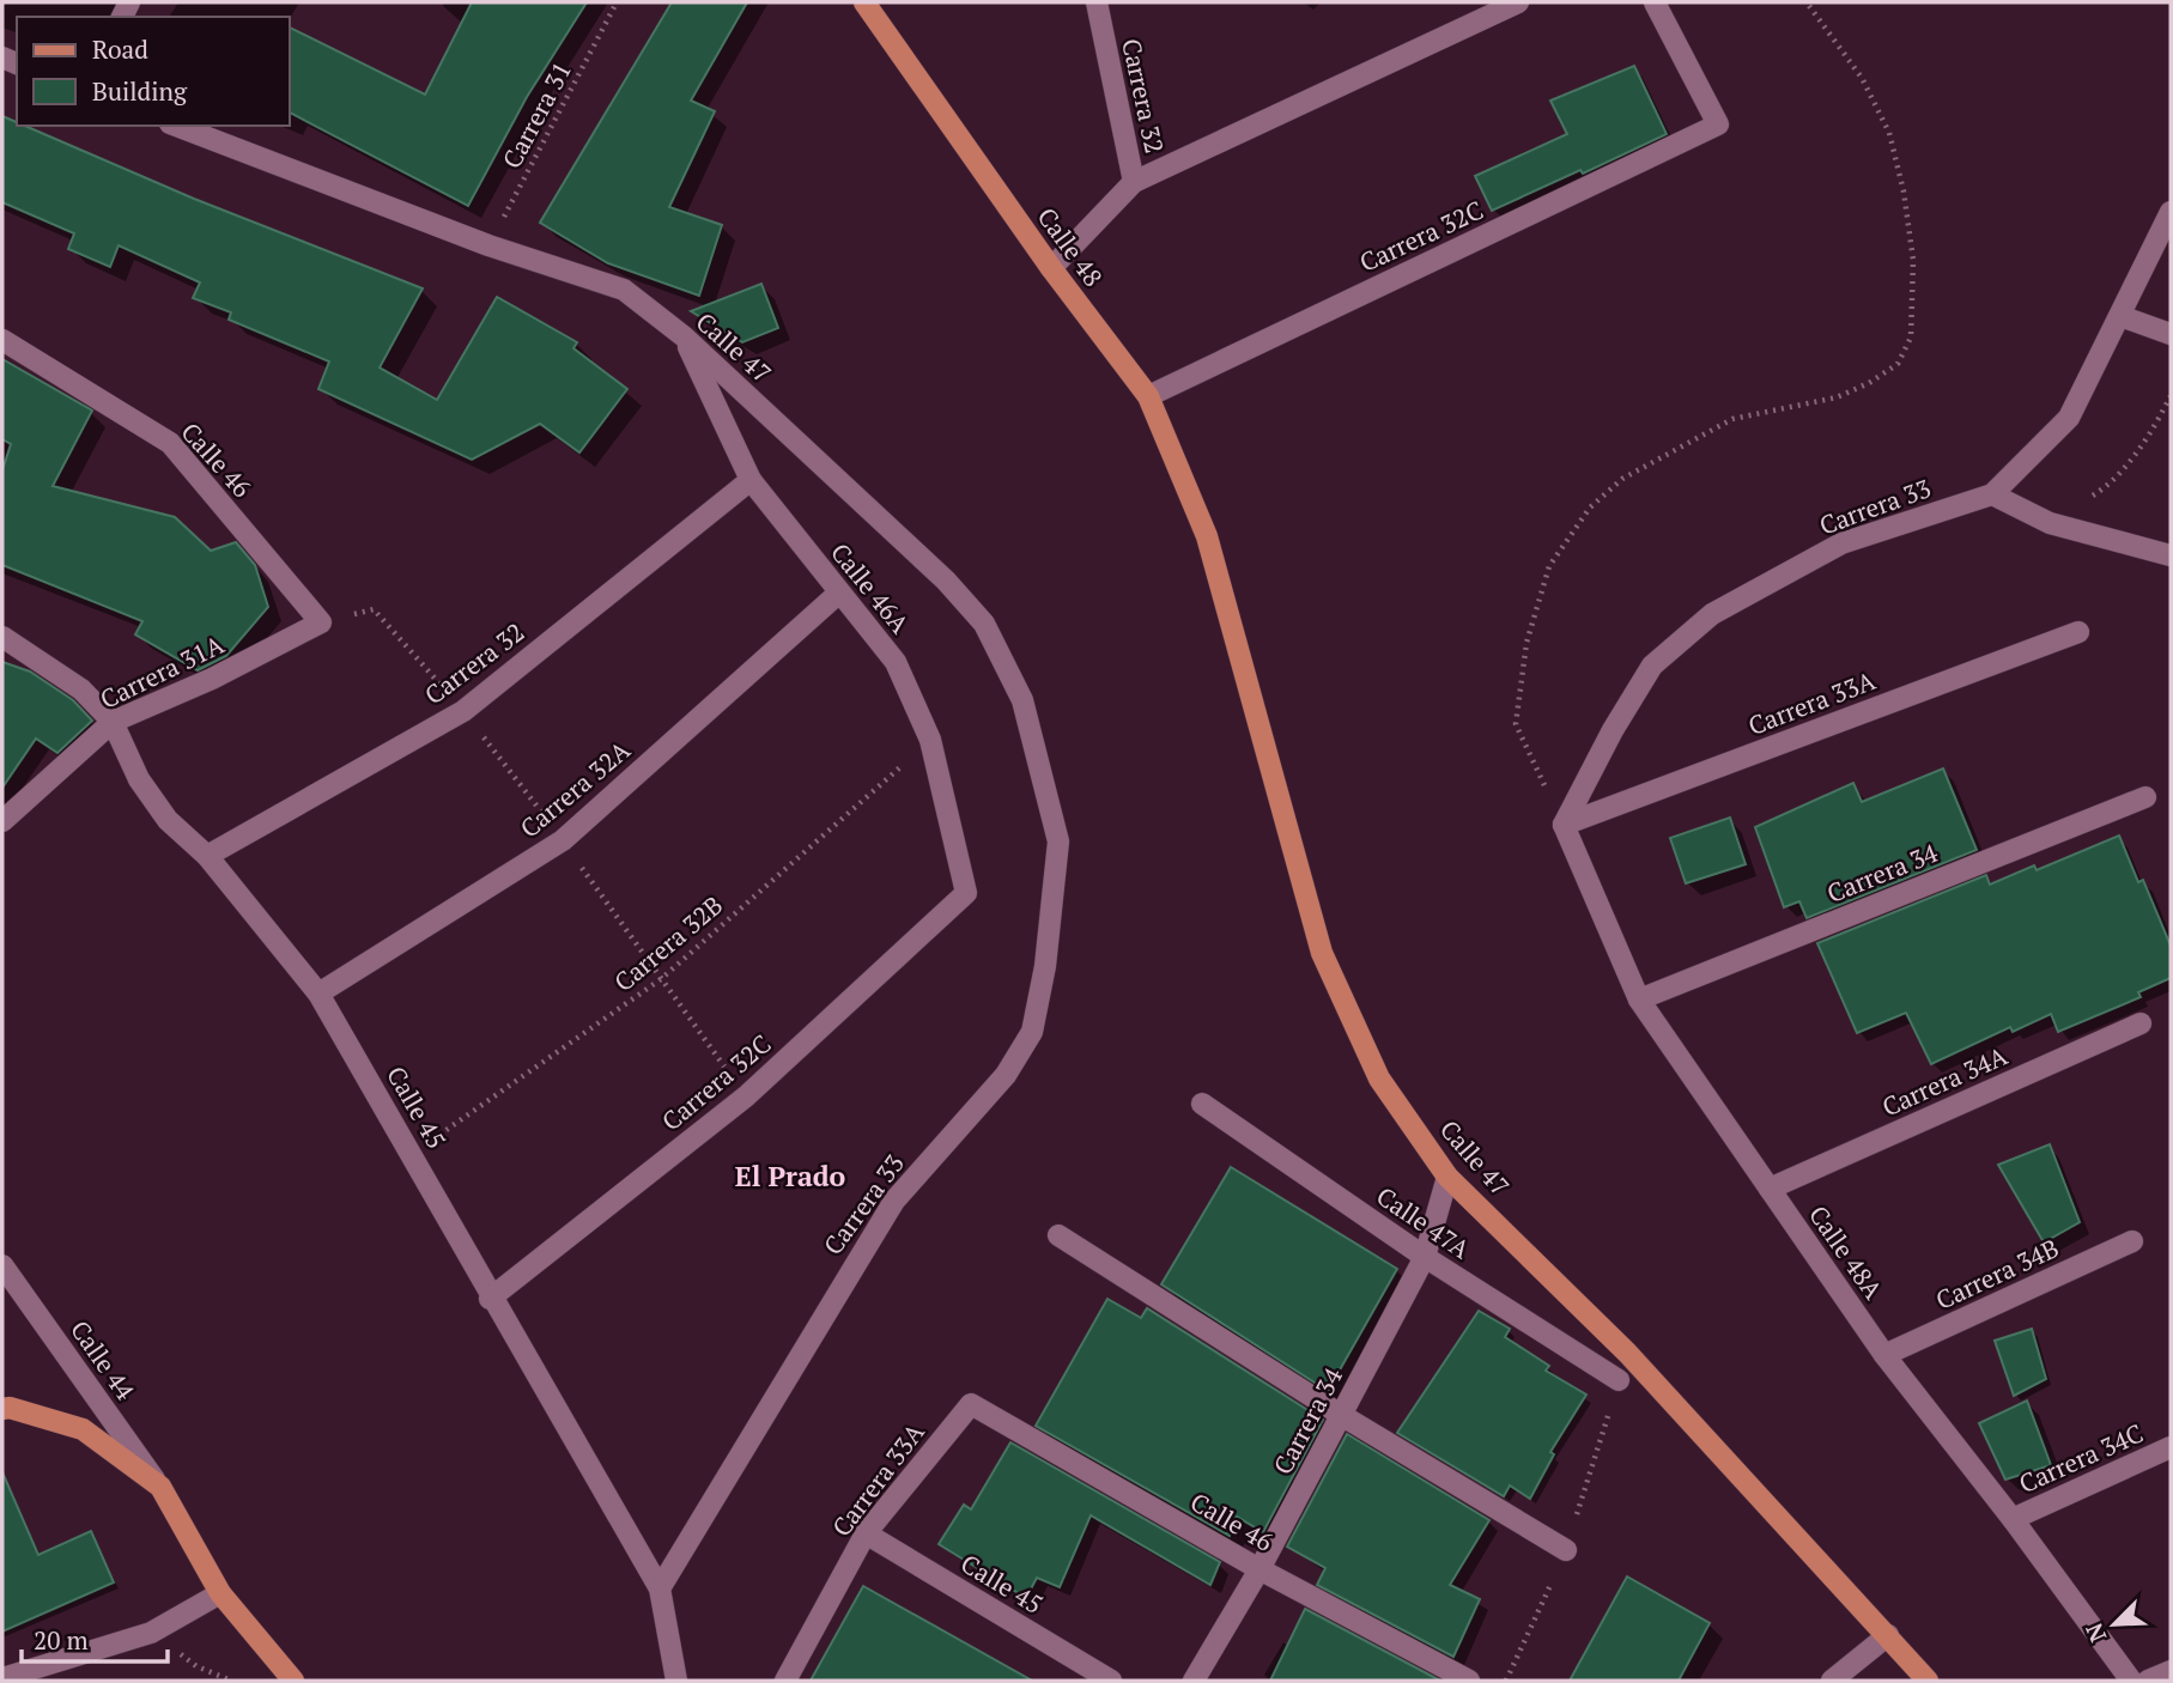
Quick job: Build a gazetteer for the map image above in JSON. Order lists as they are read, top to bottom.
{
  "streets": {
    "main road": ["Calle 48", "Calle 47", "Calle 44"],
    "street": [
      "Carrera 32",
      "Carrera 32C",
      "Calle 46",
      "Carrera 33",
      "Calle 46A",
      "Carrera 31A",
      "Carrera 33A",
      "Carrera 32A",
      "Carrera 34",
      "Carrera 34A",
      "Calle 45",
      "Calle 47A",
      "Calle 48A",
      "Carrera 34B",
      "Carrera 34C"
    ],
    "path": ["Carrera 31", "Carrera 32B"]
  },
  "crossings": [
    ["Carrera 32", "Calle 48"],
    ["Carrera 32", "Calle 46A"],
    ["Carrera 32", "Calle 45"],
    ["Carrera 31", "Calle 47"],
    ["Carrera 32C", "Calle 48"],
    ["Carrera 32C", "Calle 46A"],
    ["Carrera 32C", "Calle 45"],
    ["Calle 48", "Calle 47"],
    ["Calle 47", "Carrera 33"],
    ["Calle 47", "Calle 46A"],
    ["Calle 47", "Carrera 34"],
    ["Calle 46", "Carrera 31A"],
    ["Calle 46", "Carrera 33A"],
    ["Calle 46", "Carrera 34"],
    ["Carrera 33", "Carrera 33A"],
    ["Carrera 33", "Calle 45"],
    ["Carrera 33", "Calle 48A"],
    ["Calle 46A", "Carrera 32A"],
    ["Calle 46A", "Carrera 32B"],
    ["Carrera 31A", "Calle 45"],
    ["Carrera 33A", "Calle 45"],
    ["Carrera 33A", "Calle 48A"],
    ["Carrera 32A", "Calle 45"],
    ["Carrera 34", "Calle 47A"],
    ["Carrera 34", "Calle 48A"],
    ["Carrera 32B", "Calle 45"],
    ["Carrera 34A", "Calle 48A"],
    ["Calle 48A", "Carrera 34B"],
    ["Calle 48A", "Carrera 34C"]
  ],
  "districts": ["El Prado"],
  "legend": ["Road", "Building"],
  "scale_bar": "20 m",
  "north": "bottom left"
}
